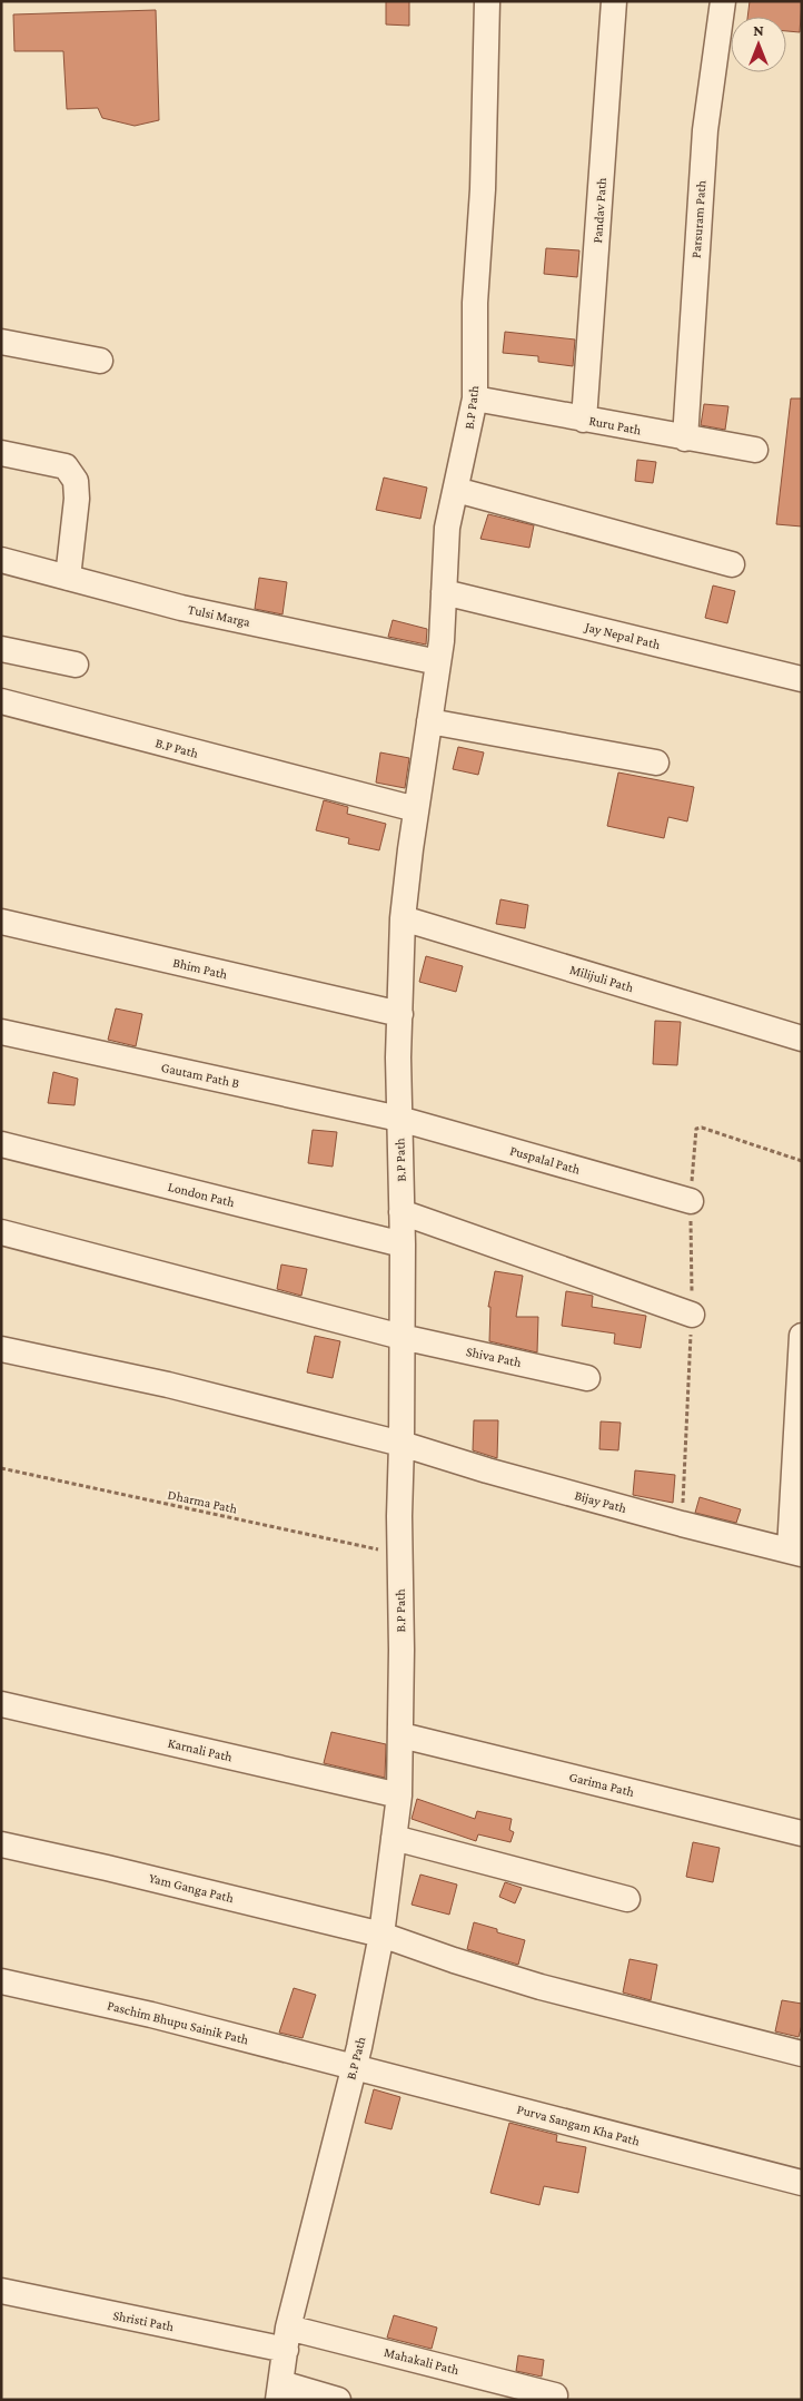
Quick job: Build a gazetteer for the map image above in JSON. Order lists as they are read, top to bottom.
{
  "streets": {
    "street": [
      "Pandav Path",
      "Parsuram Path",
      "B.P Path",
      "Ruru Path",
      "Tulsi Marga",
      "Jay Nepal Path",
      "Bhim Path",
      "Milijuli Path",
      "Gautam Path B",
      "Puspalal Path",
      "London Path",
      "Shiva Path",
      "Bijay Path",
      "Karnali Path",
      "Garima Path",
      "Yam Ganga Path",
      "Paschim Bhupu Sainik Path",
      "Purva Sangam Kha Path",
      "Shristi Path",
      "Mahakali Path"
    ],
    "path": ["Dharma Path"]
  },
  "crossings": [
    ["Pandav Path", "Ruru Path"],
    ["Parsuram Path", "Ruru Path"],
    ["B.P Path", "Ruru Path"],
    ["B.P Path", "Tulsi Marga"],
    ["B.P Path", "Jay Nepal Path"],
    ["B.P Path", "Bhim Path"],
    ["B.P Path", "Milijuli Path"],
    ["B.P Path", "Gautam Path B"],
    ["B.P Path", "Puspalal Path"],
    ["B.P Path", "London Path"],
    ["B.P Path", "Shiva Path"],
    ["B.P Path", "Dharma Path"],
    ["B.P Path", "Bijay Path"],
    ["B.P Path", "Karnali Path"],
    ["B.P Path", "Garima Path"],
    ["B.P Path", "Yam Ganga Path"],
    ["B.P Path", "Paschim Bhupu Sainik Path"],
    ["B.P Path", "Purva Sangam Kha Path"],
    ["B.P Path", "Shristi Path"],
    ["B.P Path", "Mahakali Path"],
    ["Gautam Path B", "Puspalal Path"],
    ["Paschim Bhupu Sainik Path", "Purva Sangam Kha Path"],
    ["Shristi Path", "Mahakali Path"]
  ],
  "north": "top"
}
